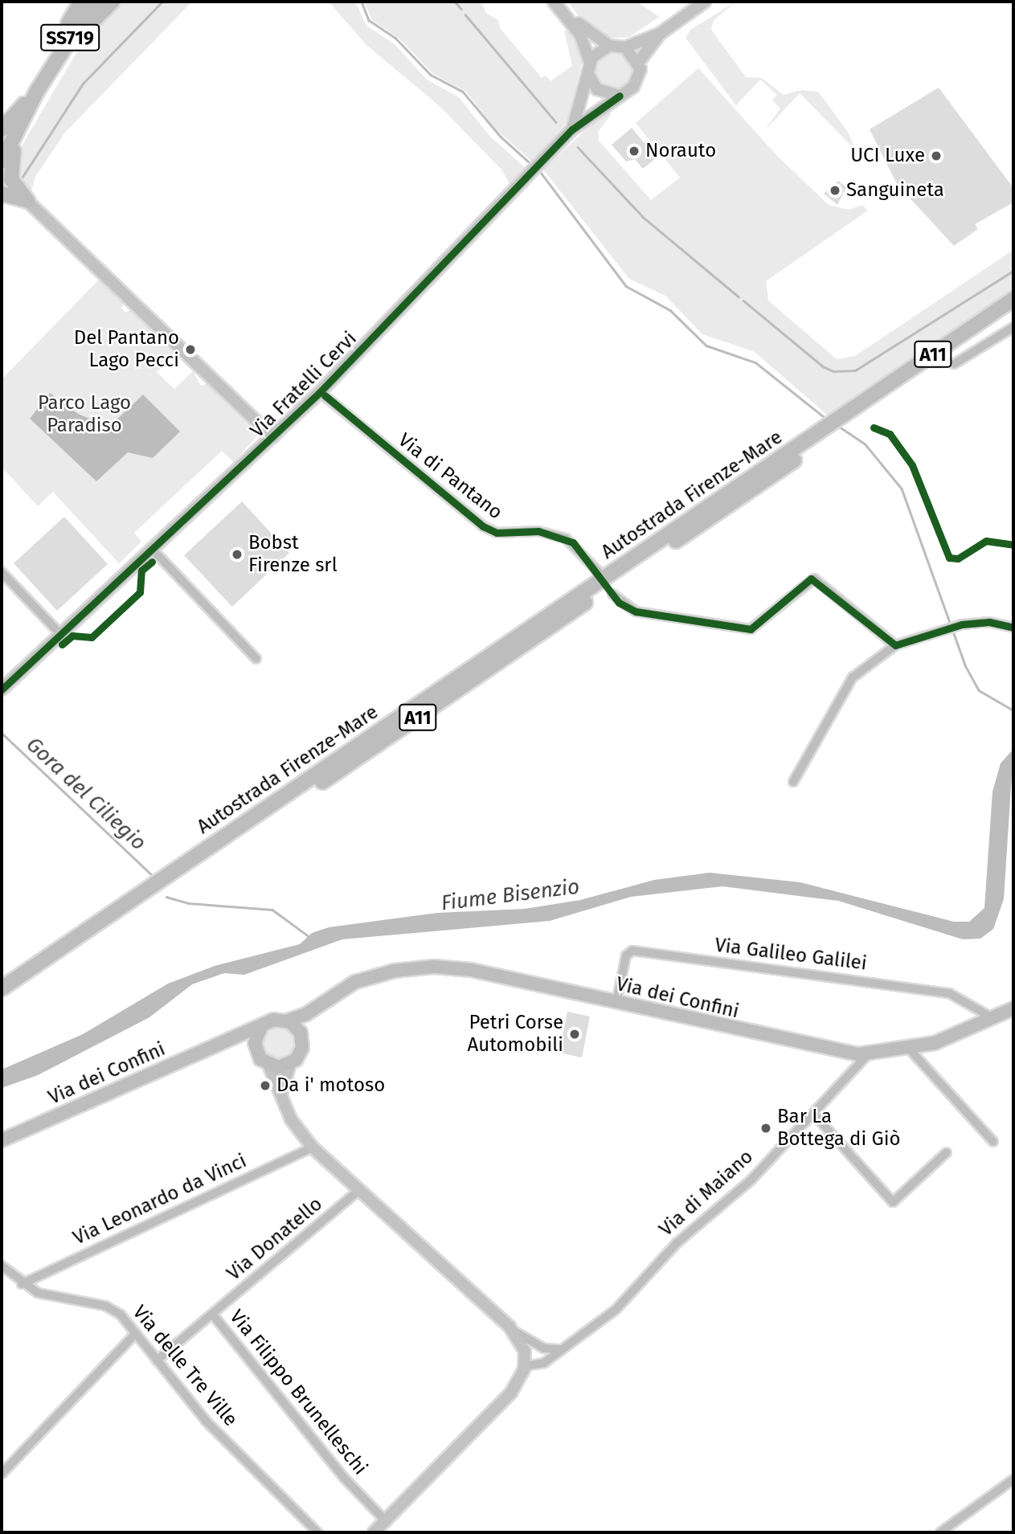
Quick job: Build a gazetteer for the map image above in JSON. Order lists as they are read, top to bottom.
{
  "streets": {
    "highway": ["SS719", "A11", "Autostrada Firenze-Mare"],
    "main road": ["Via dei Confini"],
    "street": [
      "Via Fratelli Cervi",
      "Via di Pantano",
      "Via Galileo Galilei",
      "Via di Maiano",
      "Via Leonardo da Vinci",
      "Via Donatello",
      "Via delle Tre Ville",
      "Via Filippo Brunelleschi"
    ]
  },
  "crossings": [
    ["Via Fratelli Cervi", "Via di Pantano"],
    ["Via Galileo Galilei", "Via dei Confini"],
    ["Via dei Confini", "Via di Maiano"],
    ["Via Leonardo da Vinci", "Via delle Tre Ville"],
    ["Via Donatello", "Via Filippo Brunelleschi"],
    ["Via delle Tre Ville", "Via Filippo Brunelleschi"]
  ],
  "water": ["Gora del Ciliegio", "Fiume Bisenzio"],
  "parks": ["Parco Lago Paradiso"],
  "places": [
    "Norauto",
    "UCI Luxe",
    "Sanguineta",
    "Del Pantano Lago Pecci",
    "Bobst Firenze srl",
    "Petri Corse Automobili",
    "Da i' motoso",
    "Bar La Bottega di Giò"
  ]
}
